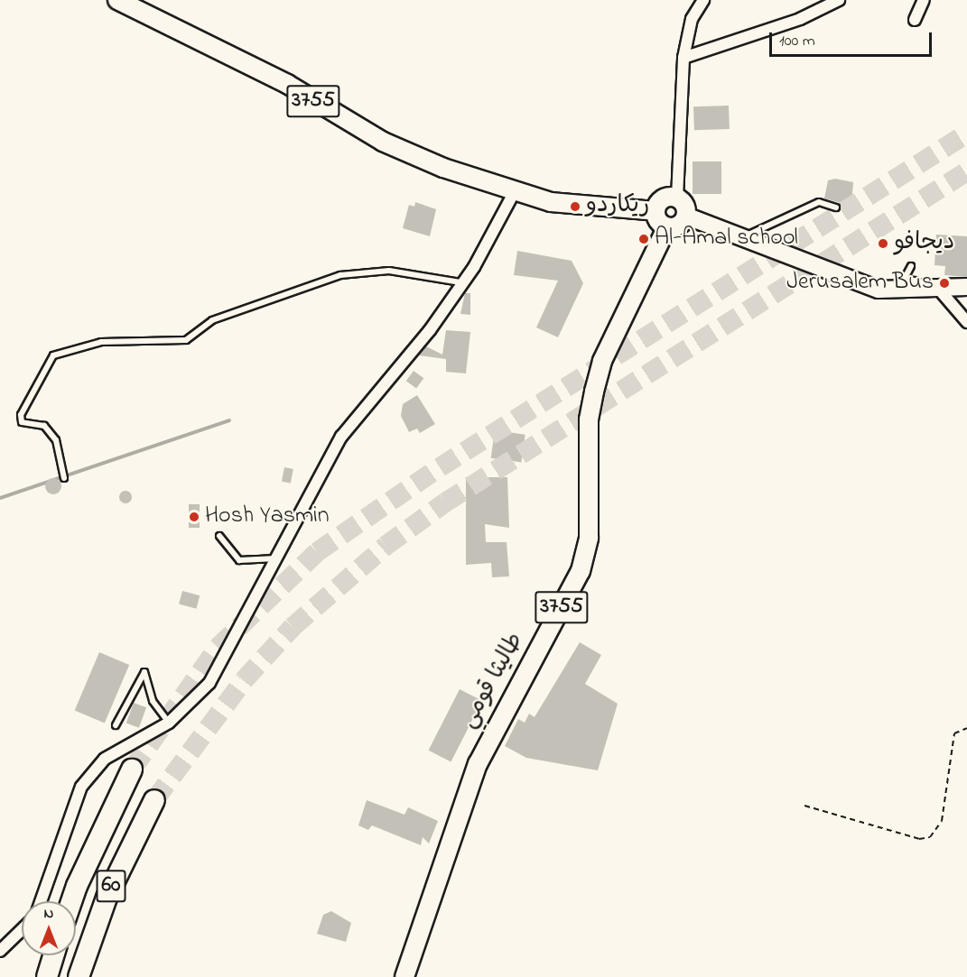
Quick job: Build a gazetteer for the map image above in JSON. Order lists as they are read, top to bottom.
{
  "streets": {
    "highway": ["60"],
    "main road": ["3755", "طاليثا قومي"]
  },
  "crossings": [
    ["3755", "طاليثا قومي"]
  ],
  "places": [
    "ريكاردو",
    "Al-Amal school",
    "ديجافو",
    "Jerusalem Bus",
    "Hosh Yasmin"
  ],
  "scale_bar": "100 m",
  "north": "top"
}
